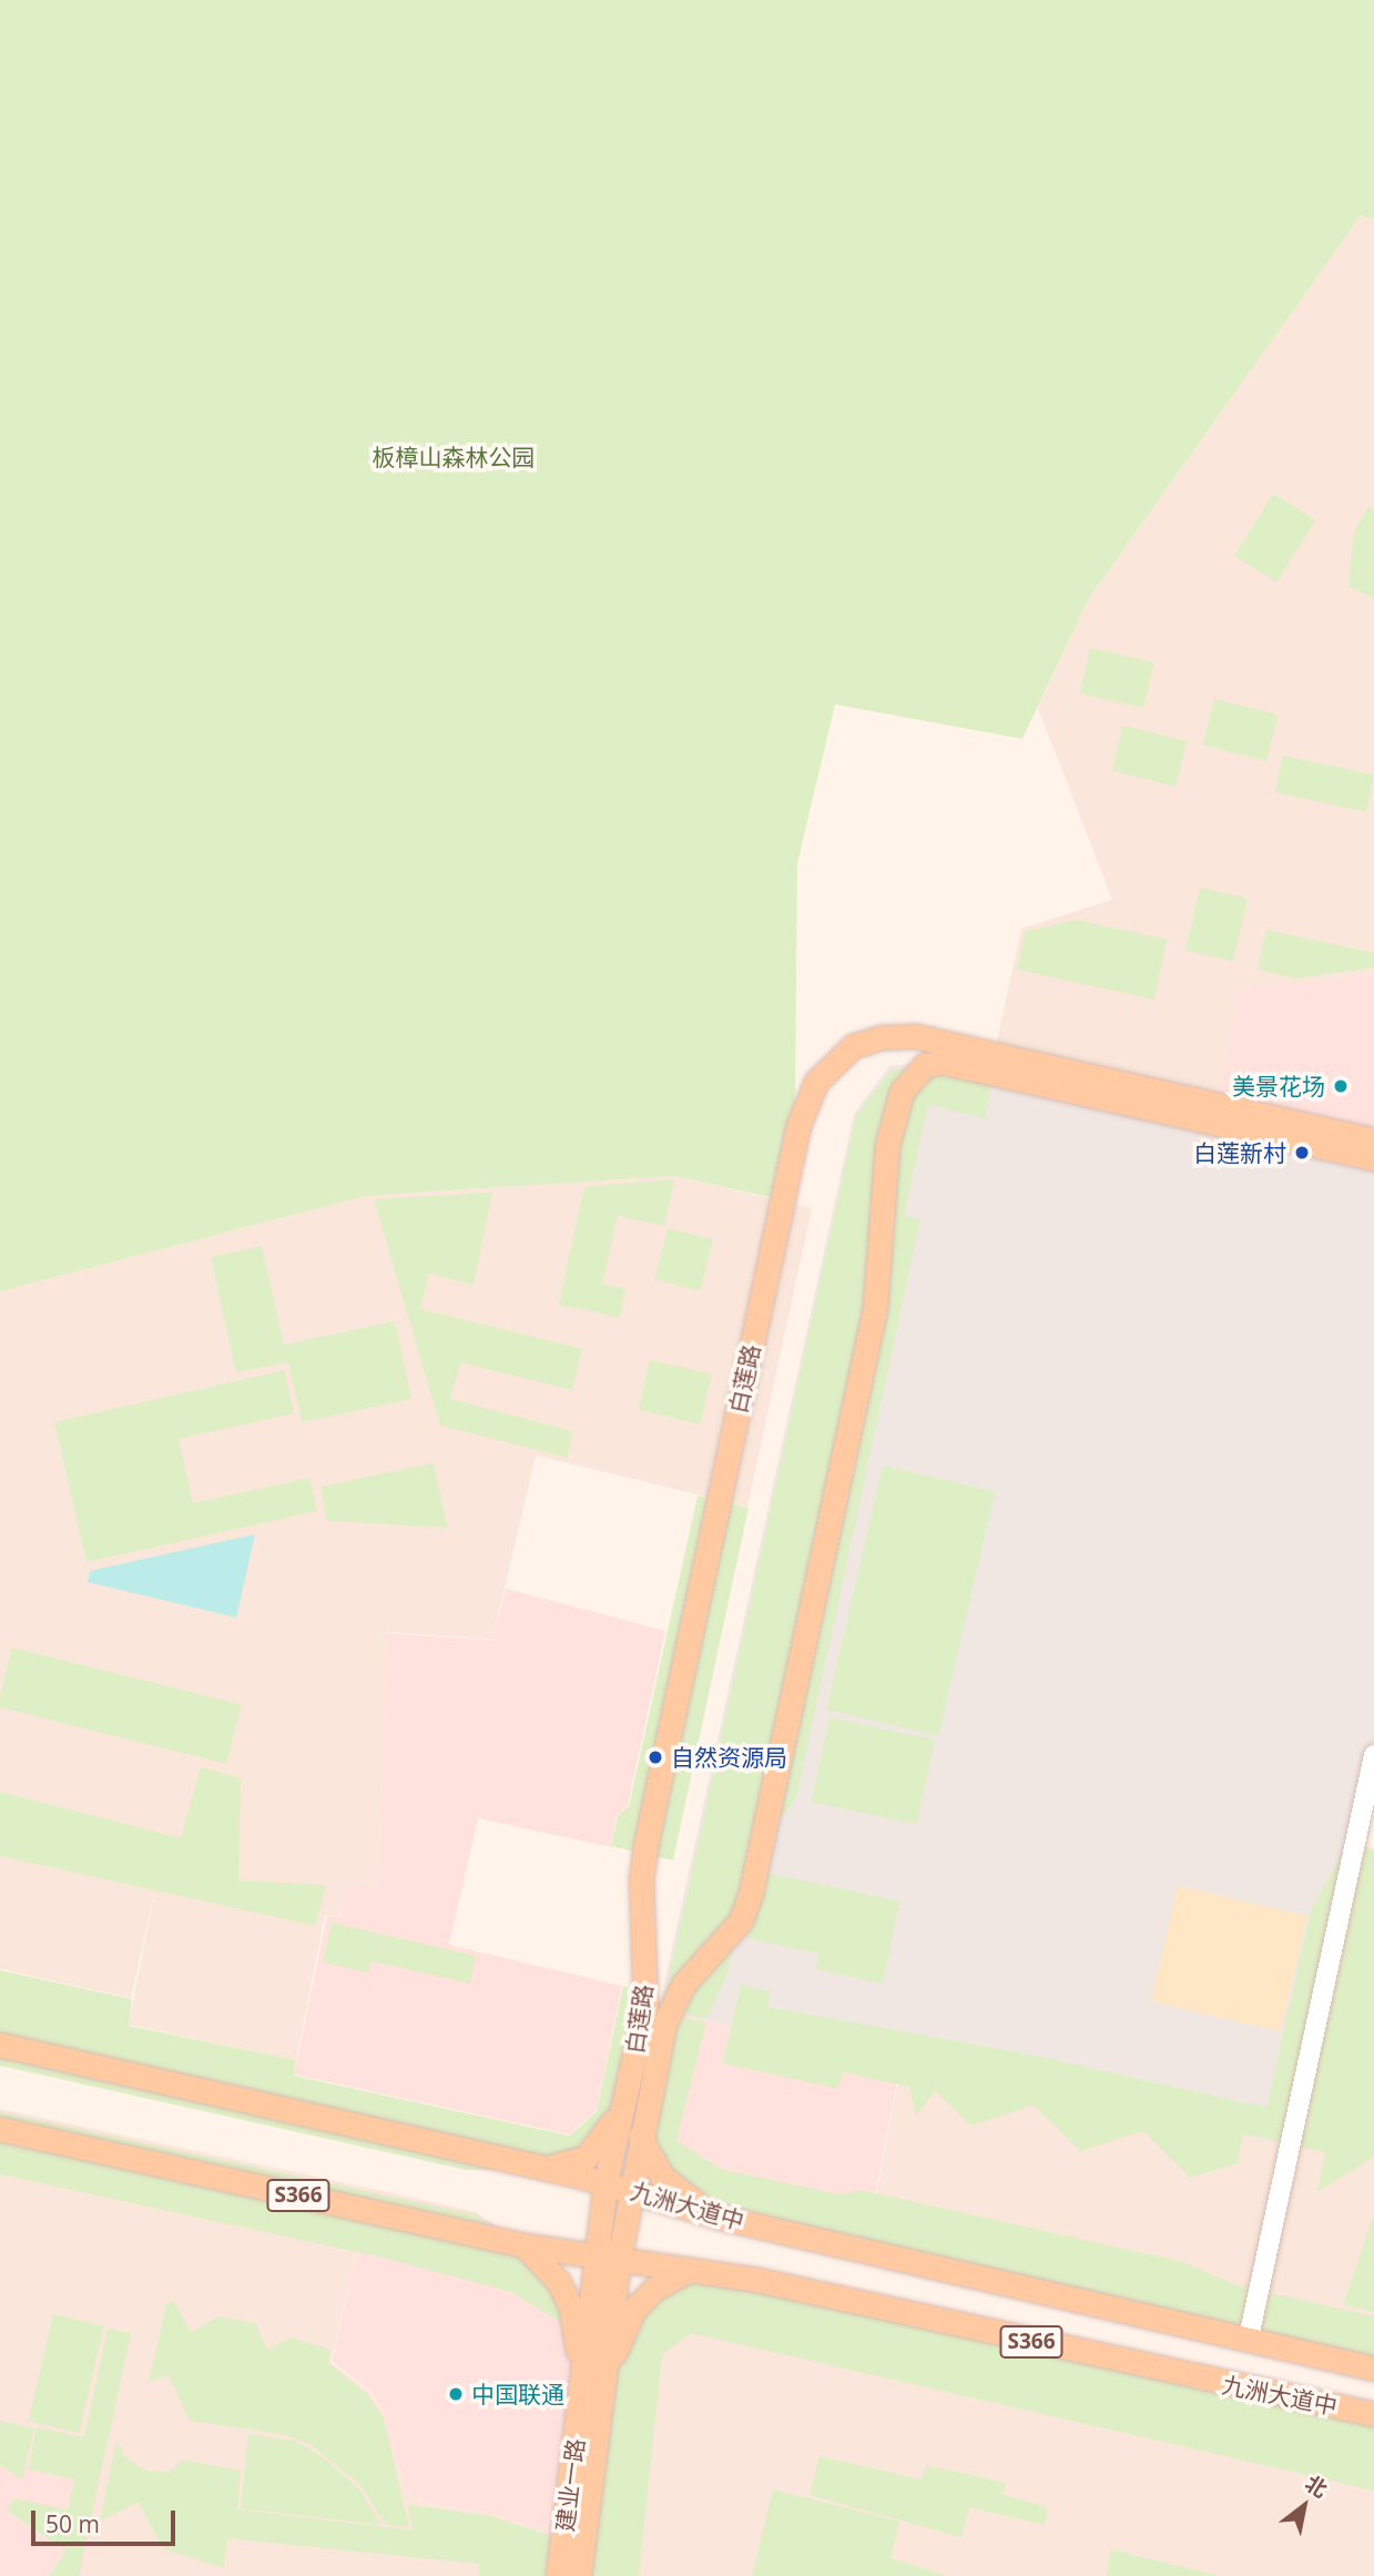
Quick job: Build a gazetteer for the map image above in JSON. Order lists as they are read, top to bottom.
{
  "streets": {
    "main road": [
      "白莲路",
      "S366",
      "九洲大道中",
      "建业一路"
    ]
  },
  "crossings": [
    ["白莲路", "九洲大道中"],
    ["白莲路", "建业一路"],
    ["九洲大道中", "建业一路"]
  ],
  "parks": ["板樟山森林公园"],
  "places": [
    "美景花场",
    "白莲新村",
    "自然资源局",
    "中国联通"
  ],
  "scale_bar": "50 m",
  "north": "top right"
}
